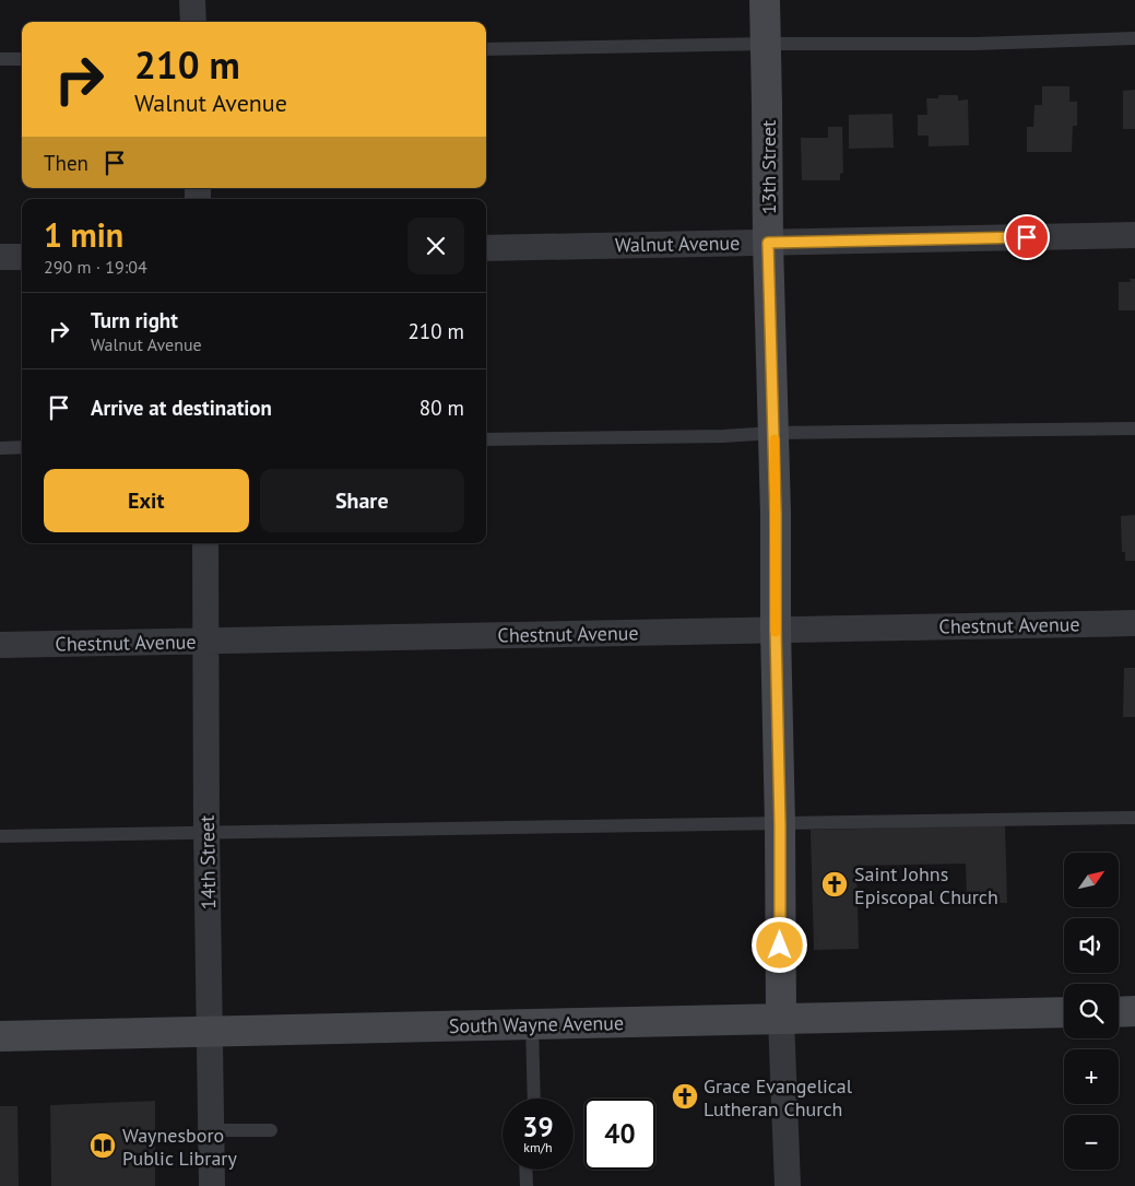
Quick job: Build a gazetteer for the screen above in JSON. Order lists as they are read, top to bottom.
{
  "streets": {
    "main road": ["13th Street", "South Wayne Avenue"],
    "street": ["Walnut Avenue", "Chestnut Avenue", "14th Street"]
  },
  "crossings": [
    ["13th Street", "Walnut Avenue"],
    ["13th Street", "Chestnut Avenue"],
    ["13th Street", "South Wayne Avenue"],
    ["Chestnut Avenue", "14th Street"],
    ["14th Street", "South Wayne Avenue"]
  ],
  "places": {
    "church": ["Saint Johns Episcopal Church", "Grace Evangelical Lutheran Church"],
    "library": ["Waynesboro Public Library"]
  },
  "north": "top right",
  "page": {
    "turn": ["210 m", "Walnut Avenue"],
    "then": "Then",
    "heading": ["1 min", "290 m · 19:04"],
    "list": [
      {
        "name": "Turn right",
        "note": "Walnut Avenue",
        "value": "210 m"
      },
      {
        "name": "Arrive at destination",
        "value": "80 m"
      }
    ],
    "buttons": ["Exit", "Share"],
    "map_buttons": ["+", "−"],
    "speed": "39 km/h",
    "limit": "40"
  }
}
